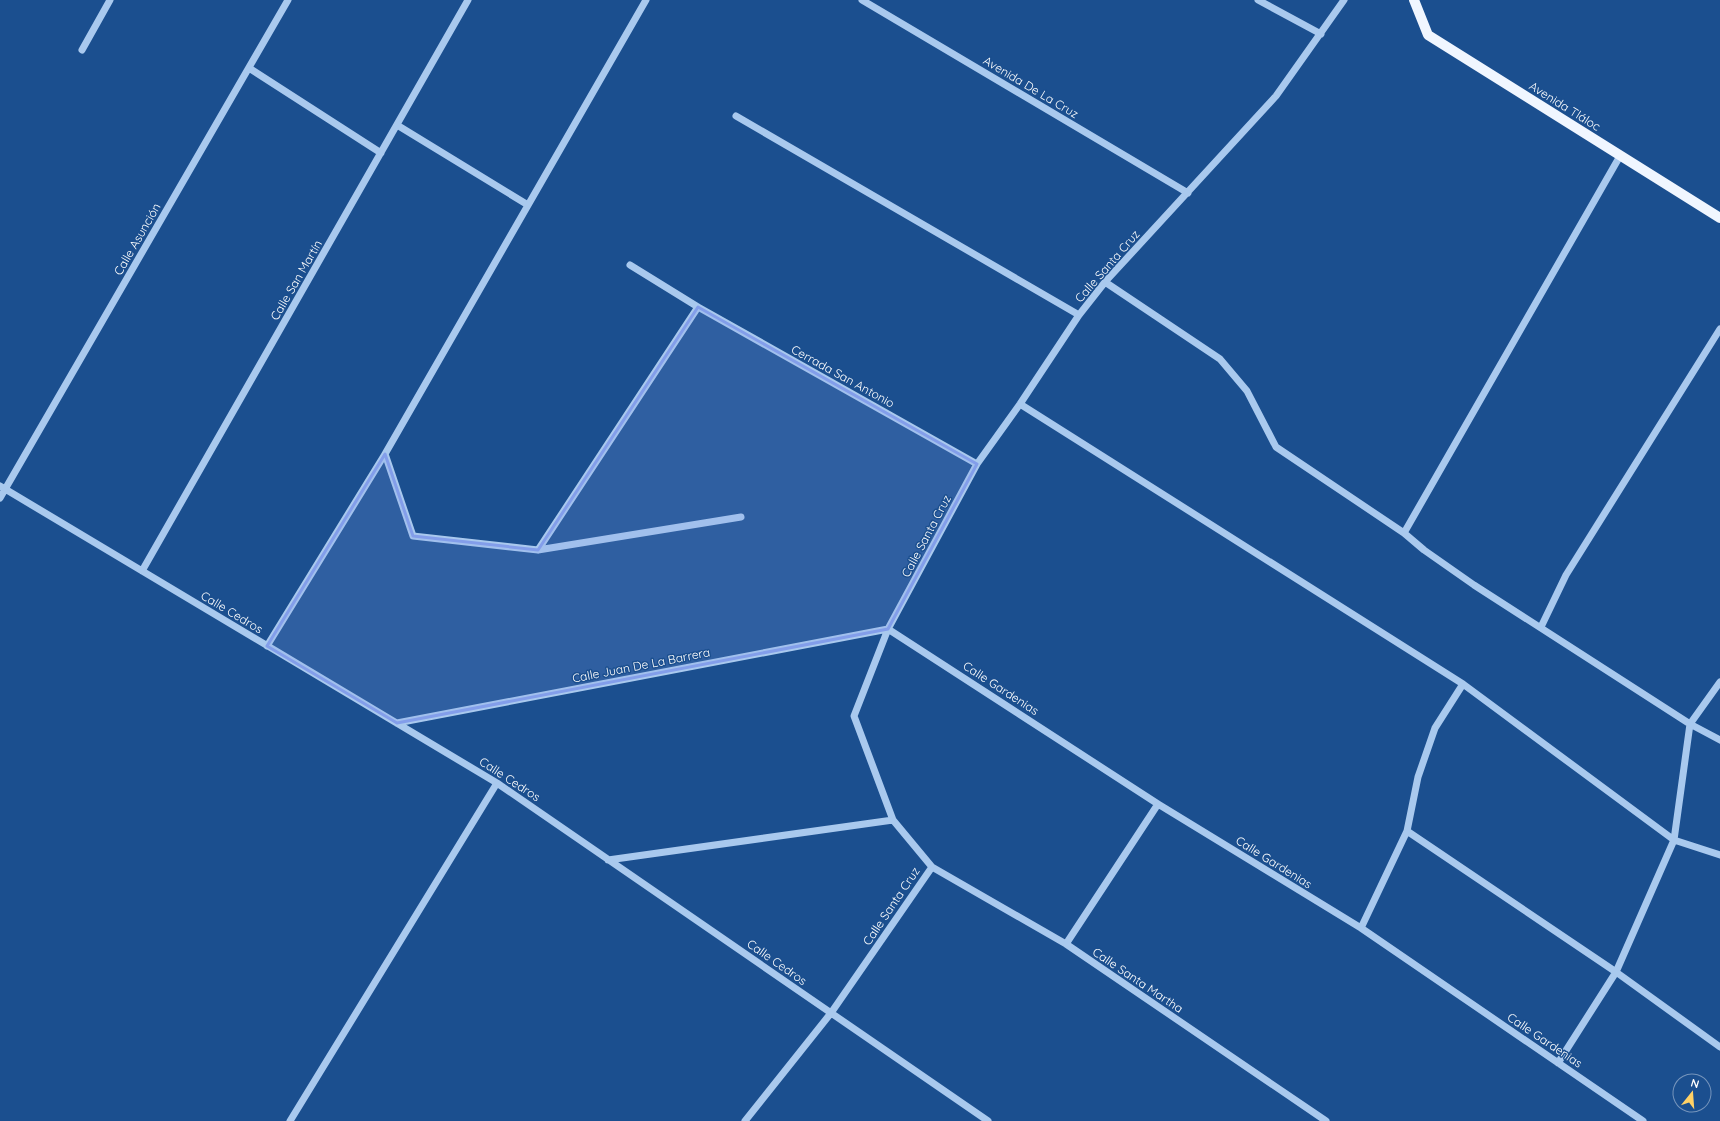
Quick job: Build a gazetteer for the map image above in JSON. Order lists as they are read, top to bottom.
{
  "streets": {
    "main road": ["Avenida Tláloc"],
    "street": [
      "Avenida De La Cruz",
      "Calle Asunción",
      "Calle Santa Cruz",
      "Calle San Martín",
      "Cerrada San Antonio",
      "Calle Cedros",
      "Calle Juan De La Barrera",
      "Calle Gardenias",
      "Calle Santa Martha"
    ]
  },
  "crossings": [
    ["Avenida De La Cruz", "Calle Santa Cruz"],
    ["Calle Asunción", "Calle Cedros"],
    ["Calle Santa Cruz", "Cerrada San Antonio"],
    ["Calle Santa Cruz", "Calle Cedros"],
    ["Calle Santa Cruz", "Calle Juan De La Barrera"],
    ["Calle Santa Cruz", "Calle Gardenias"],
    ["Calle Santa Cruz", "Calle Santa Martha"],
    ["Calle San Martín", "Calle Cedros"],
    ["Calle Cedros", "Calle Juan De La Barrera"],
    ["Calle Juan De La Barrera", "Calle Gardenias"]
  ],
  "north": "top"
}
